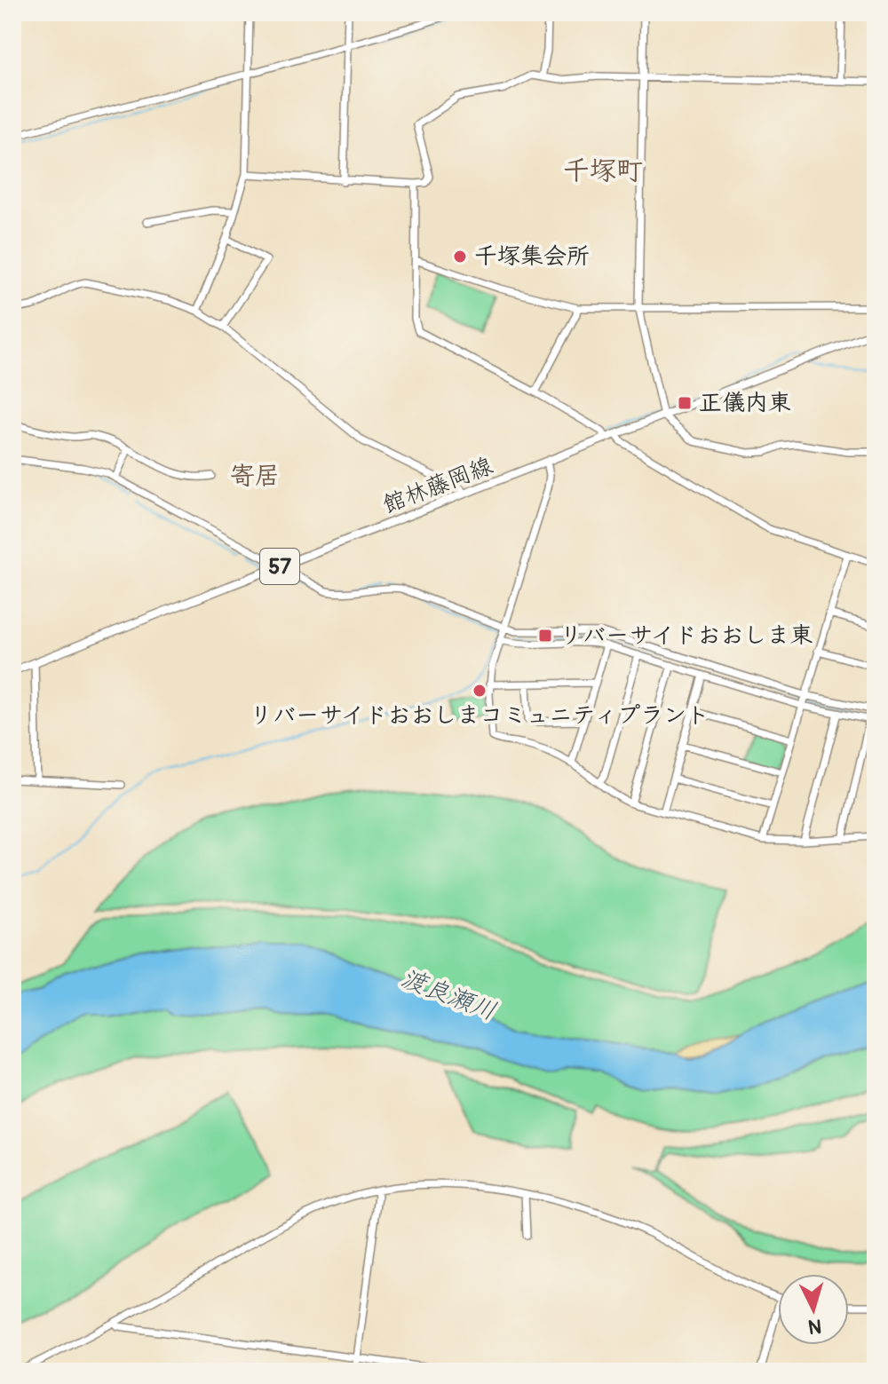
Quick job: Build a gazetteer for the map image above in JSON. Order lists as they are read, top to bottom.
{
  "streets": {
    "main road": ["館林藤岡線", "57"]
  },
  "districts": ["千塚町", "寄居"],
  "water": ["渡良瀬川"],
  "places": {
    "other": ["千塚集会所", "リバーサイドおおしまコミュニティプラント"],
    "transit": ["正儀内東", "リバーサイドおおしま東"]
  },
  "north": "bottom"
}
